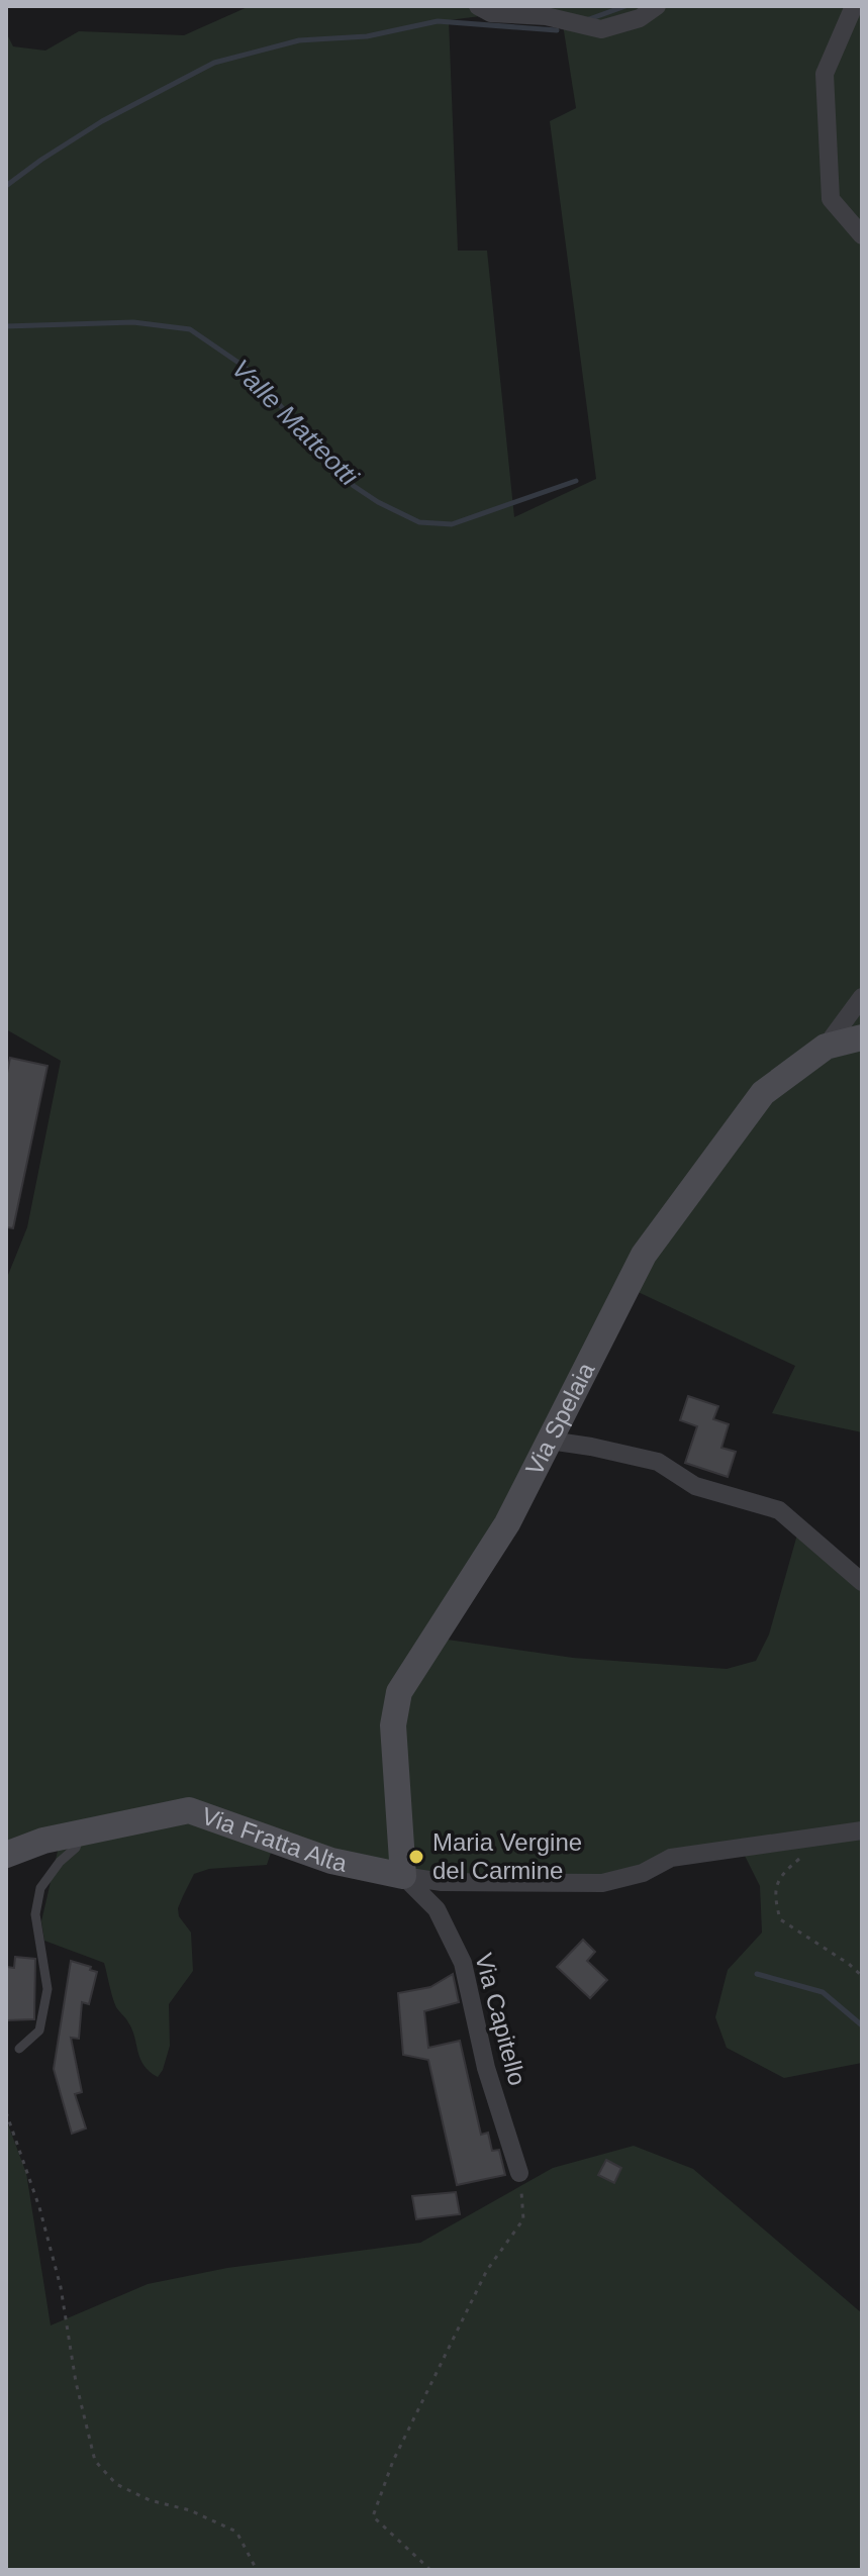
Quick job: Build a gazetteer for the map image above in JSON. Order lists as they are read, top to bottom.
{
  "streets": {
    "street": ["Via Spelaia", "Via Fratta Alta", "Via Capitello"]
  },
  "crossings": [
    ["Via Spelaia", "Via Fratta Alta"],
    ["Via Spelaia", "Via Capitello"],
    ["Via Fratta Alta", "Via Capitello"]
  ],
  "water": ["Valle Matteotti"],
  "places": ["Maria Vergine del Carmine"]
}
